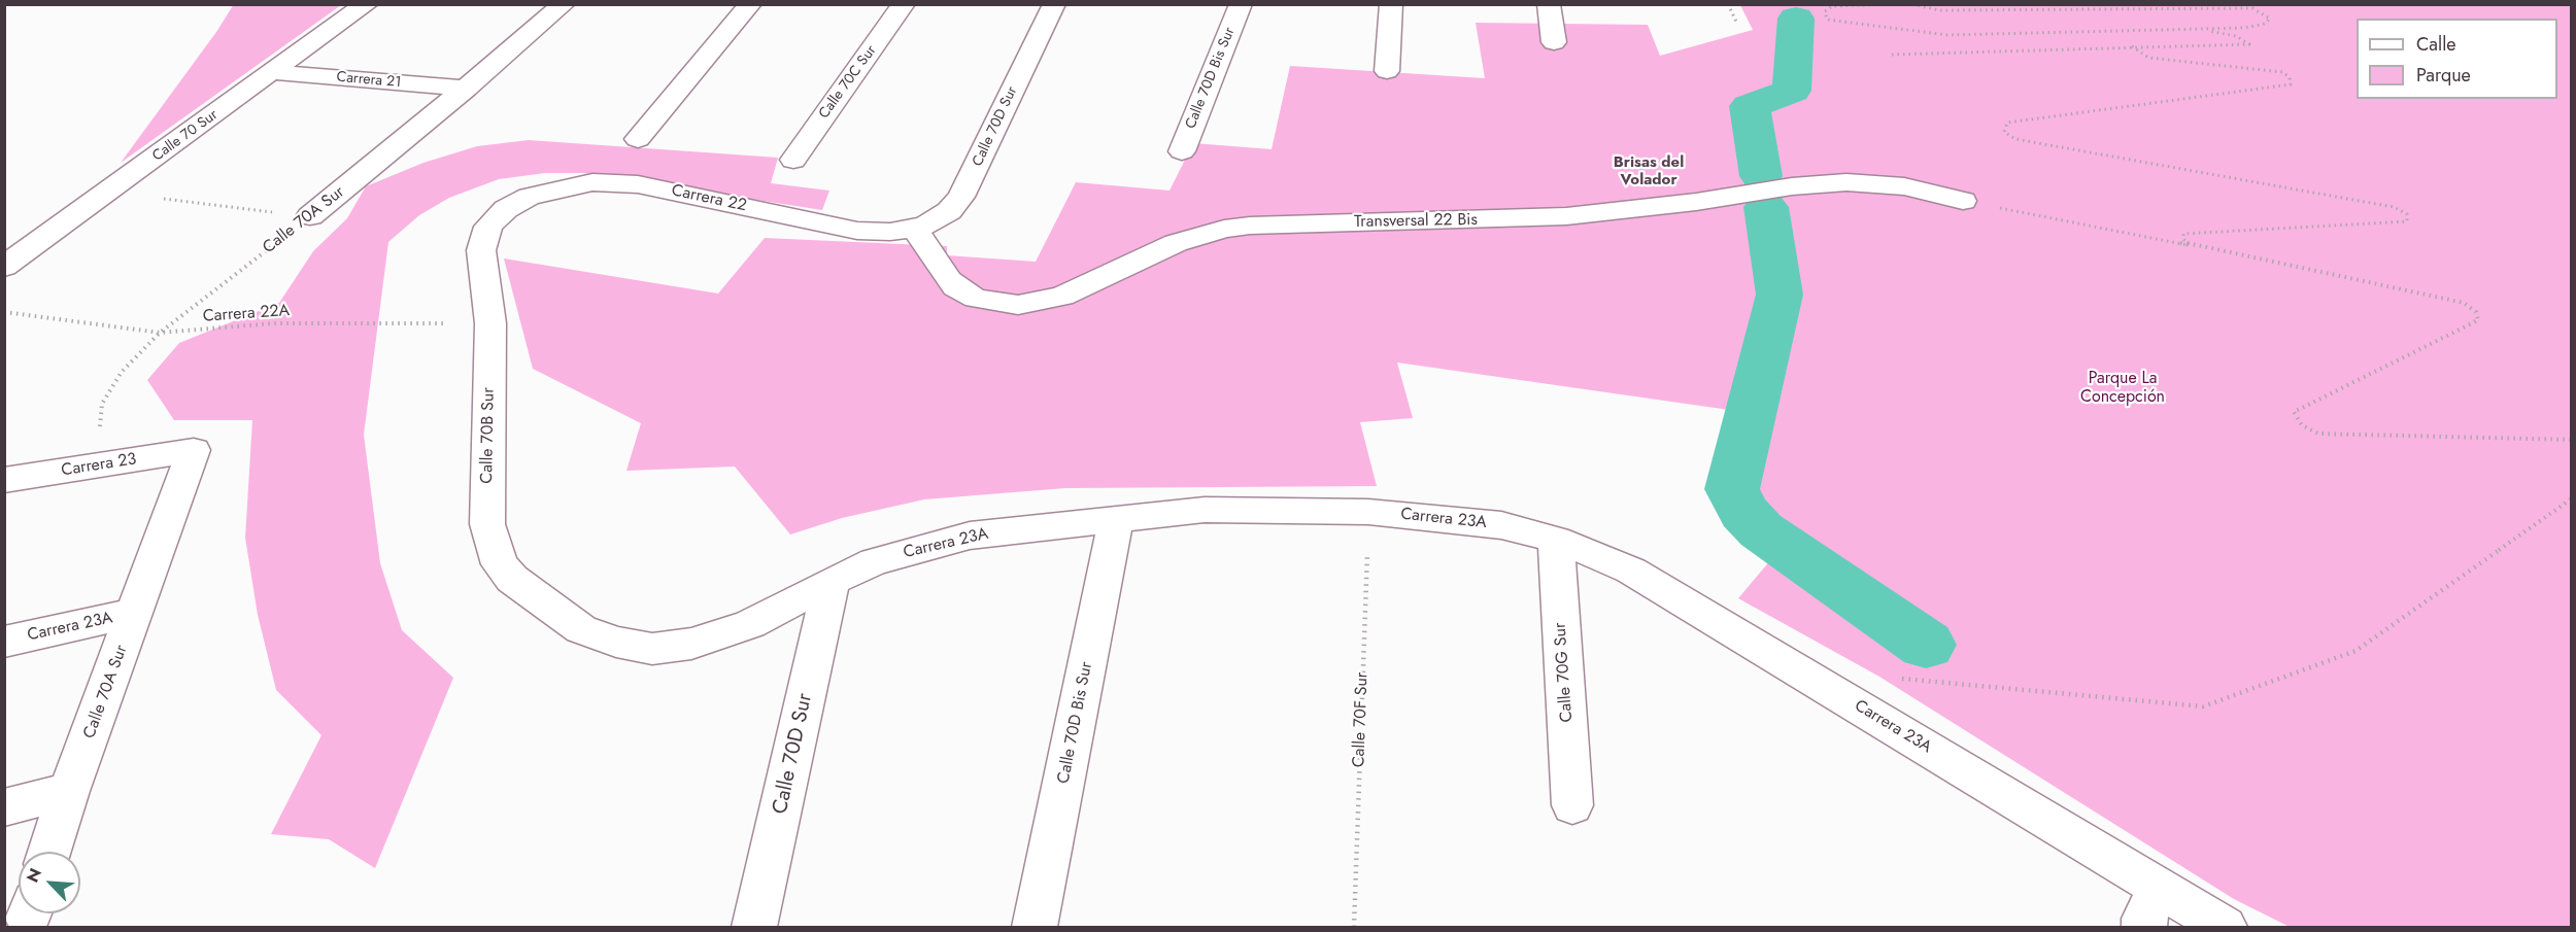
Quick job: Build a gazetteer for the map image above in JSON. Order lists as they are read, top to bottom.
{
  "streets": {
    "street": [
      "Calle 70D Bis Sur",
      "Carrera 21",
      "Calle 70C Sur",
      "Calle 70D Sur",
      "Calle 70 Sur",
      "Carrera 22",
      "Calle 70A Sur",
      "Transversal 22 Bis",
      "Calle 70B Sur",
      "Carrera 23",
      "Carrera 23A",
      "Calle 70G Sur"
    ],
    "path": ["Carrera 22A", "Calle 70F Sur"]
  },
  "crossings": [
    ["Calle 70D Bis Sur", "Carrera 23A"],
    ["Carrera 21", "Calle 70 Sur"],
    ["Carrera 21", "Calle 70A Sur"],
    ["Calle 70D Sur", "Carrera 22"],
    ["Calle 70D Sur", "Transversal 22 Bis"],
    ["Calle 70D Sur", "Carrera 23A"],
    ["Carrera 22", "Transversal 22 Bis"],
    ["Carrera 22", "Calle 70B Sur"],
    ["Calle 70A Sur", "Carrera 22A"],
    ["Calle 70A Sur", "Carrera 23"],
    ["Calle 70A Sur", "Carrera 23A"],
    ["Carrera 22A", "Calle 70B Sur"],
    ["Calle 70B Sur", "Carrera 23A"],
    ["Carrera 23A", "Calle 70G Sur"],
    ["Carrera 23A", "Calle 70F Sur"]
  ],
  "districts": ["Brisas del Volador"],
  "parks": ["Parque La Concepción"],
  "legend": ["Calle", "Parque"],
  "north": "top left"
}
